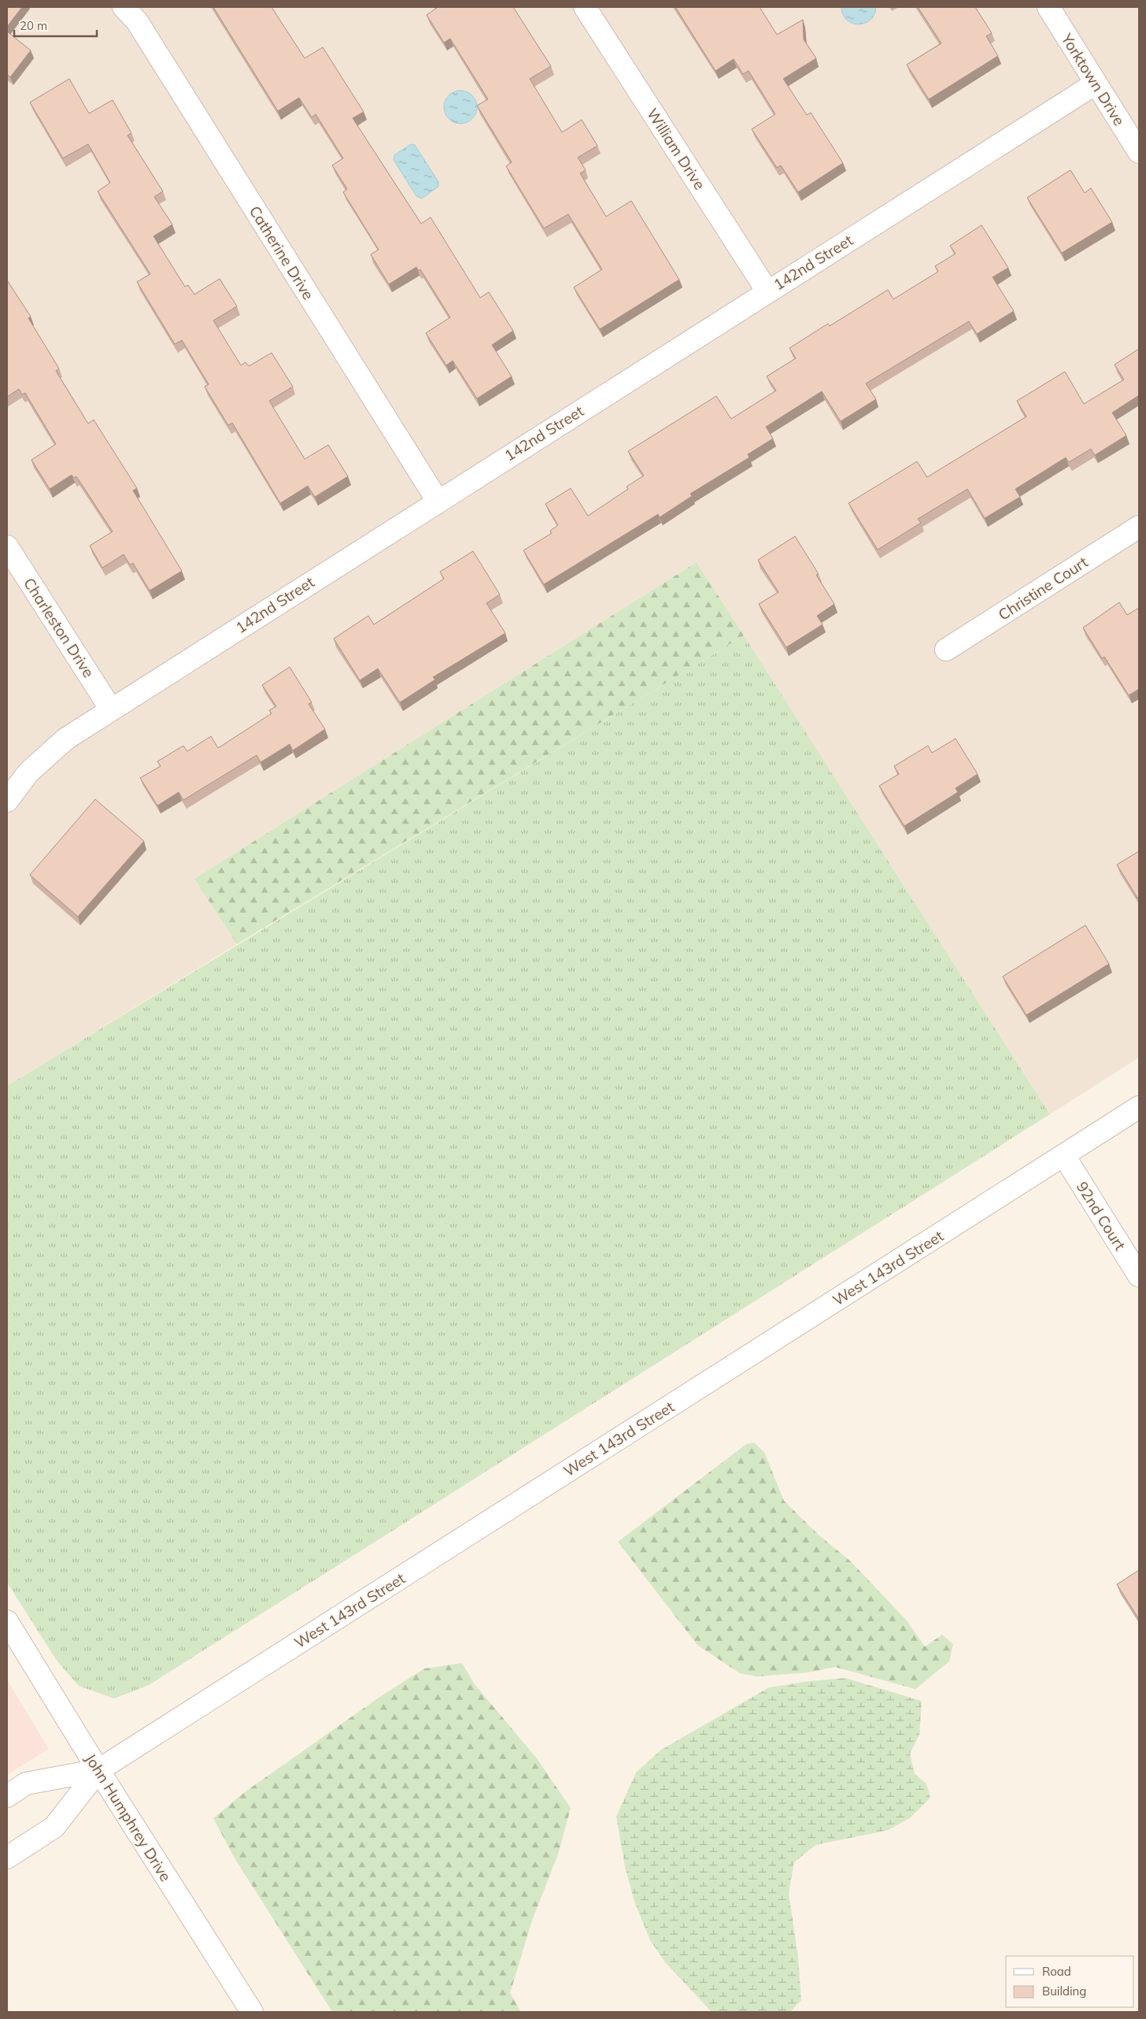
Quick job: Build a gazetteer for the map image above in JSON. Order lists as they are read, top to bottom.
{
  "streets": {
    "street": [
      "Yorktown Drive",
      "William Drive",
      "Catherine Drive",
      "142nd Street",
      "Christine Court",
      "Charleston Drive",
      "92nd Court",
      "West 143rd Street",
      "John Humphrey Drive"
    ]
  },
  "crossings": [
    ["Yorktown Drive", "142nd Street"],
    ["William Drive", "142nd Street"],
    ["Catherine Drive", "142nd Street"],
    ["142nd Street", "Charleston Drive"],
    ["92nd Court", "West 143rd Street"],
    ["West 143rd Street", "John Humphrey Drive"]
  ],
  "legend": ["Road", "Building"],
  "scale_bar": "20 m"
}
